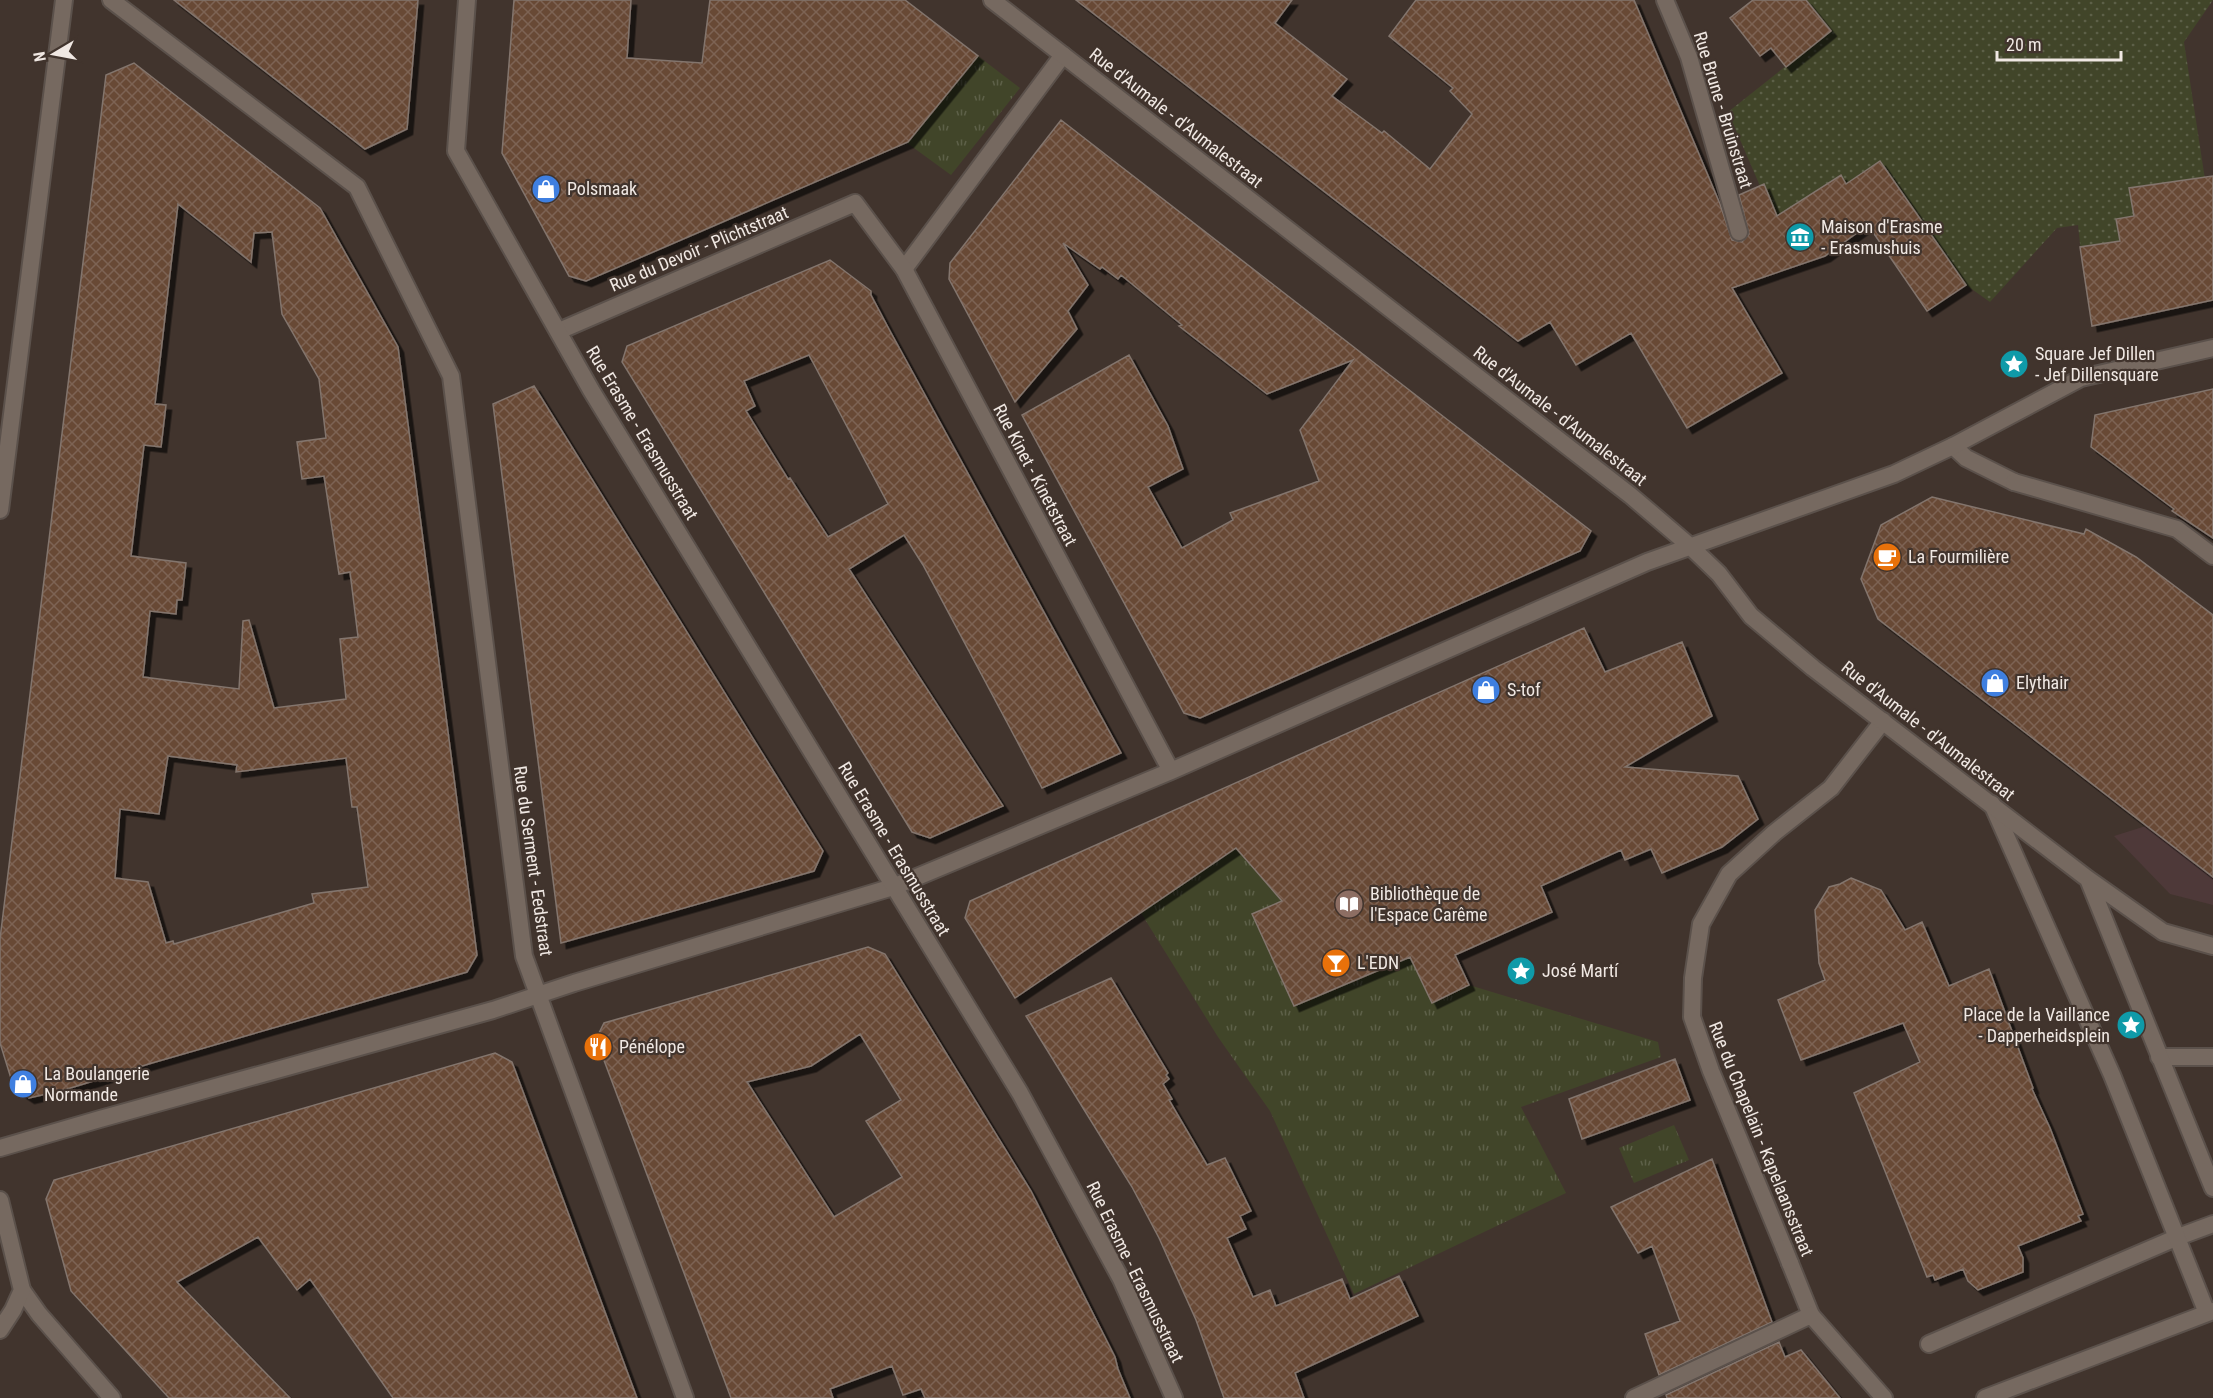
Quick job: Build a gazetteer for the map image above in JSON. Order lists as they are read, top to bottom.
{
  "streets": {
    "street": [
      "Rue Brune - Bruinstraat",
      "Rue d'Aumale - d'Aumalestraat",
      "Rue du Devoir - Plichtstraat",
      "Rue Erasme - Erasmusstraat",
      "Rue Kinet - Kinetstraat",
      "Rue du Serment - Eedstraat",
      "Rue du Chapelain - Kapelaansstraat"
    ]
  },
  "crossings": [
    ["Rue d'Aumale - d'Aumalestraat", "Rue du Chapelain - Kapelaansstraat"],
    ["Rue du Devoir - Plichtstraat", "Rue Erasme - Erasmusstraat"],
    ["Rue du Devoir - Plichtstraat", "Rue Kinet - Kinetstraat"]
  ],
  "places": {
    "shop": [
      "Polsmaak",
      "Elythair",
      "S-tof",
      "La Boulangerie Normande"
    ],
    "museum": ["Maison d'Erasme - Erasmushuis"],
    "place": ["Square Jef Dillen - Jef Dillensquare", "José Martí", "Place de la Vaillance - Dapperheidsplein"],
    "cafe": ["La Fourmilière"],
    "library": ["Bibliothèque de l'Espace Carême"],
    "bar": ["L'EDN"],
    "restaurant": ["Pénélope"]
  },
  "scale_bar": "20 m",
  "north": "left"
}
